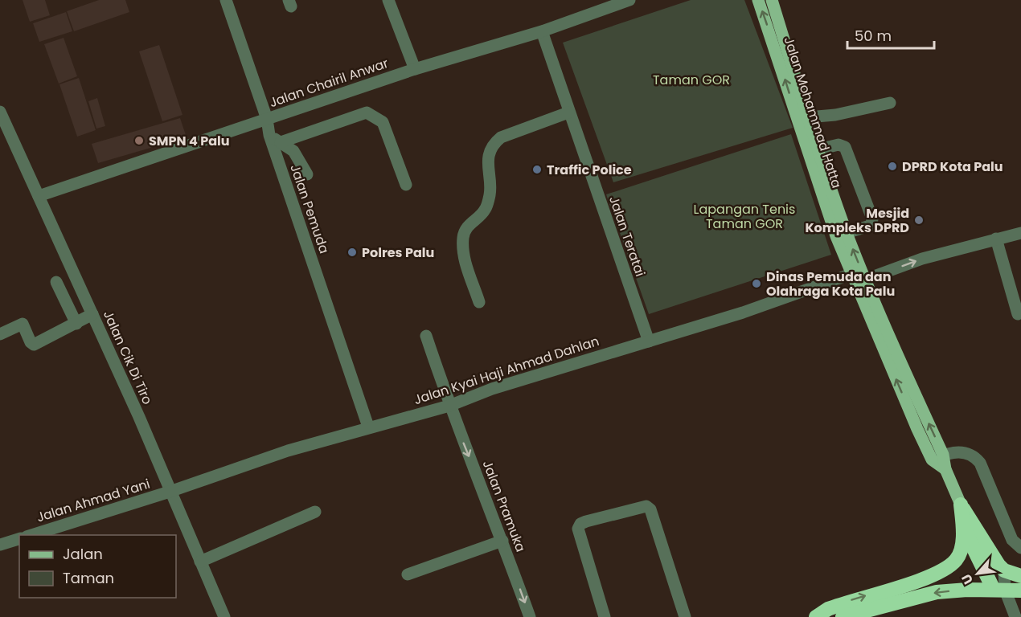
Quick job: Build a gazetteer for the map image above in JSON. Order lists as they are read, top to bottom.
{
  "streets": {
    "highway": ["Jalan Mohammad Hatta"],
    "street": [
      "Jalan Chairil Anwar",
      "Jalan Pemuda",
      "Jalan Teratai",
      "Jalan Cik Di Tiro",
      "Jalan Kyai Haji Ahmad Dahlan",
      "Jalan Ahmad Yani",
      "Jalan Pramuka"
    ]
  },
  "crossings": [
    ["Jalan Chairil Anwar", "Jalan Pemuda"],
    ["Jalan Chairil Anwar", "Jalan Teratai"],
    ["Jalan Chairil Anwar", "Jalan Cik Di Tiro"],
    ["Jalan Mohammad Hatta", "Jalan Kyai Haji Ahmad Dahlan"],
    ["Jalan Pemuda", "Jalan Kyai Haji Ahmad Dahlan"],
    ["Jalan Teratai", "Jalan Kyai Haji Ahmad Dahlan"],
    ["Jalan Cik Di Tiro", "Jalan Kyai Haji Ahmad Dahlan"],
    ["Jalan Cik Di Tiro", "Jalan Ahmad Yani"],
    ["Jalan Kyai Haji Ahmad Dahlan", "Jalan Ahmad Yani"],
    ["Jalan Kyai Haji Ahmad Dahlan", "Jalan Pramuka"]
  ],
  "one_way": ["Jalan Mohammad Hatta", "Jalan Pramuka"],
  "parks": ["Taman GOR", "Lapangan Tenis Taman GOR"],
  "places": [
    "SMPN 4 Palu",
    "DPRD Kota Palu",
    "Traffic Police",
    "Mesjid Kompleks DPRD",
    "Polres Palu",
    "Dinas Pemuda dan Olahraga Kota Palu"
  ],
  "legend": ["Jalan", "Taman"],
  "scale_bar": "50 m",
  "north": "bottom left"
}
